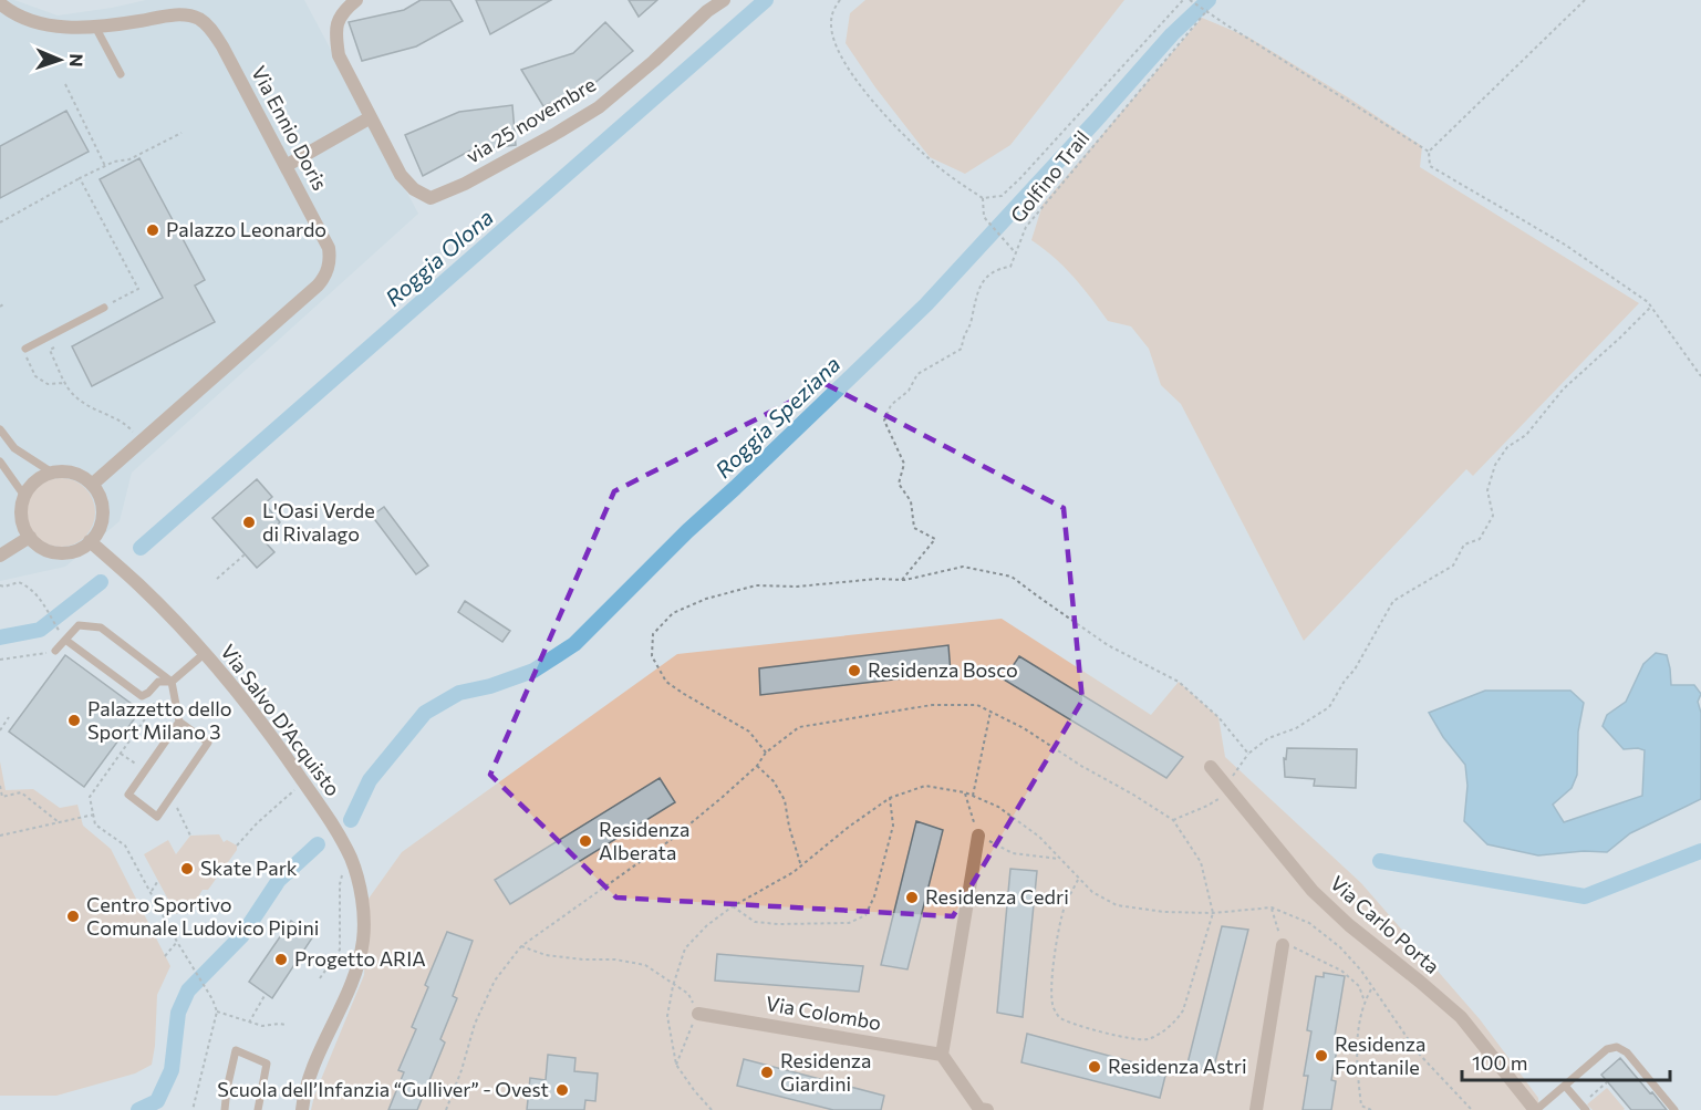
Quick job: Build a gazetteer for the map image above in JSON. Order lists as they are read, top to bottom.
{
  "streets": {
    "street": [
      "via 25 novembre",
      "Via Ennio Doris",
      "Via Salvo D'Acquisto",
      "Via Carlo Porta",
      "Via Colombo"
    ],
    "path": ["Golfino Trail"]
  },
  "crossings": [
    ["Via Ennio Doris", "Via Salvo D'Acquisto"]
  ],
  "water": ["Roggia Olona", "Roggia Speziana"],
  "places": [
    "Palazzo Leonardo",
    "L'Oasi Verde di Rivalago",
    "Residenza Bosco",
    "Palazzetto dello Sport Milano 3",
    "Residenza Alberata",
    "Skate Park",
    "Residenza Cedri",
    "Centro Sportivo Comunale Ludovico Pipini",
    "Progetto ARIA",
    "Residenza Fontanile",
    "Residenza Astri",
    "Residenza Giardini",
    "Scuola dell’Infanzia “Gulliver” - Ovest"
  ],
  "scale_bar": "100 m",
  "north": "right"
}
